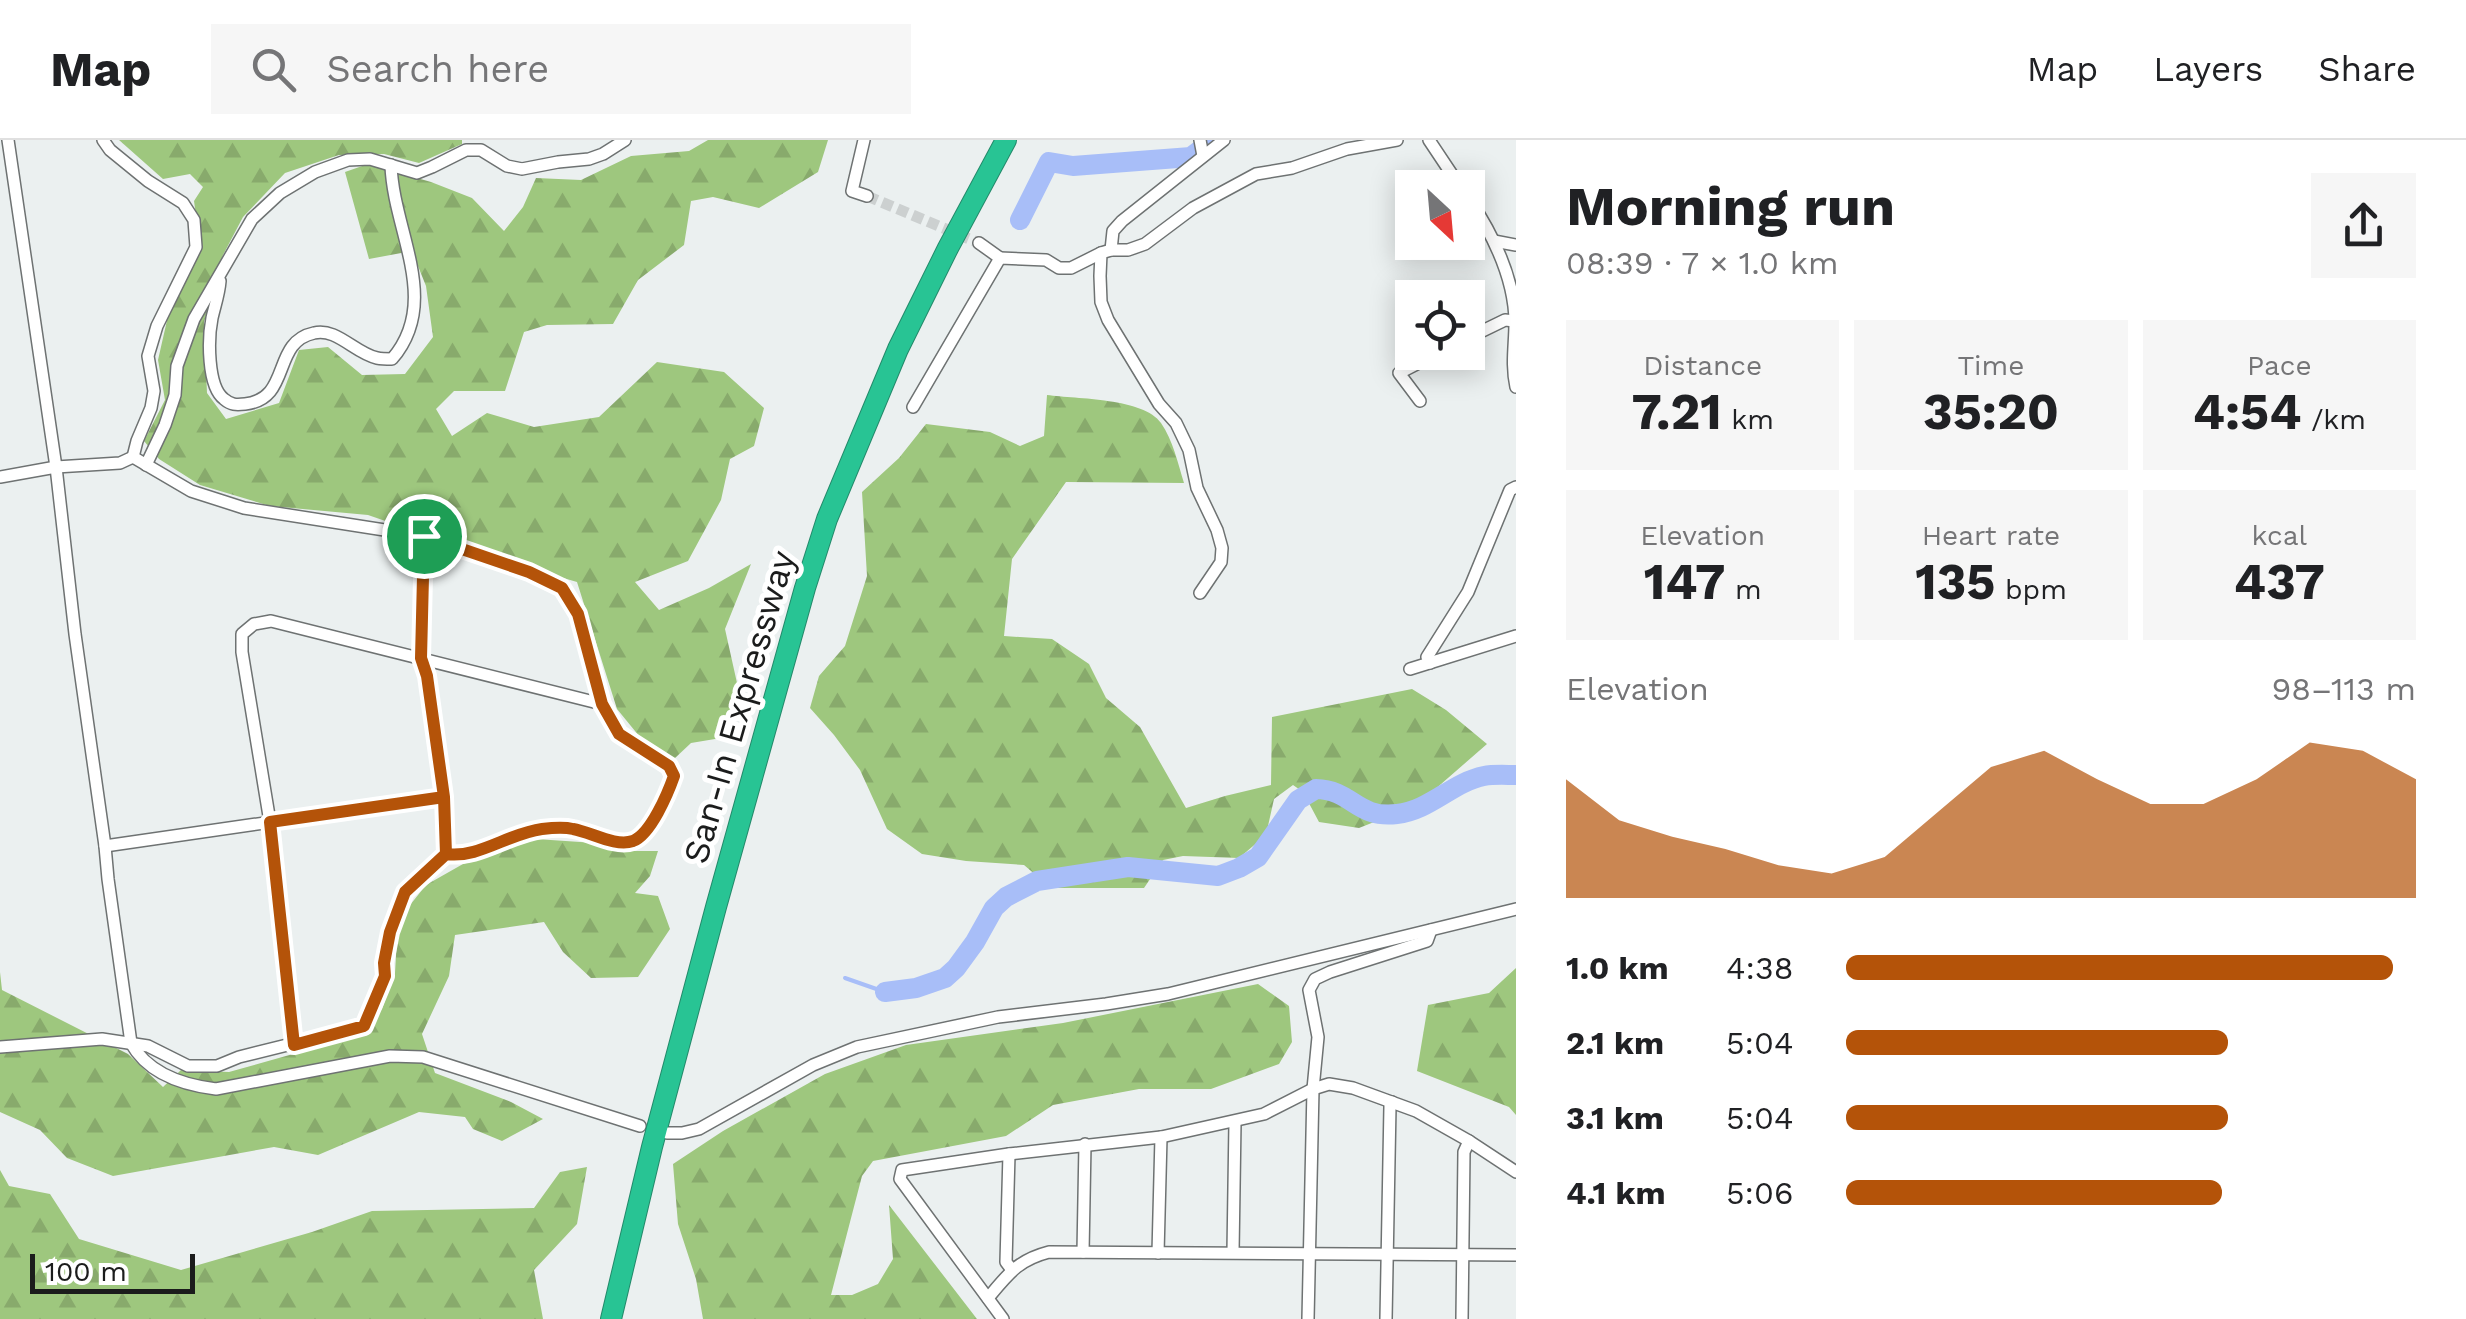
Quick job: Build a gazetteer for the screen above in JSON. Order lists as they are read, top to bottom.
{
  "streets": {
    "highway": ["San-In Expressway"]
  },
  "scale_bar": "100 m",
  "north": "bottom right",
  "page": {
    "header": "Map",
    "search": "Search here",
    "nav": ["Map", "Layers", "Share"],
    "heading": ["Morning run", "08:39 · 7 × 1.0 km"],
    "stats": [
      ["Distance", "7.21 km"],
      ["Time", "35:20"],
      ["Pace", "4:54 /km"],
      ["Elevation", "147 m"],
      ["Heart rate", "135 bpm"],
      ["kcal", "437"]
    ],
    "chart": ["Elevation", "98–113 m"],
    "list": [
      {
        "name": "1.0 km",
        "note": "4:38"
      },
      {
        "name": "2.1 km",
        "note": "5:04"
      },
      {
        "name": "3.1 km",
        "note": "5:04"
      },
      {
        "name": "4.1 km",
        "note": "5:06"
      }
    ],
    "scale": "100 m"
  }
}
